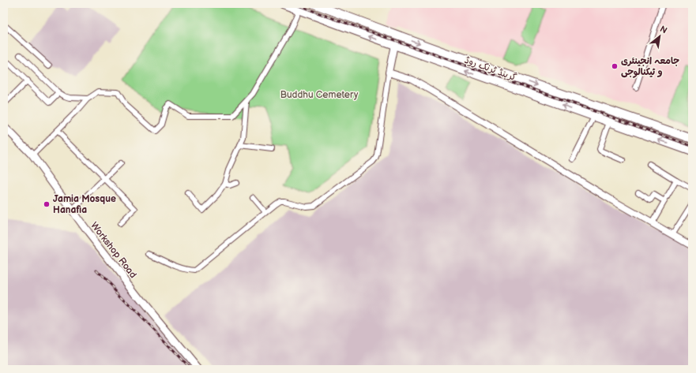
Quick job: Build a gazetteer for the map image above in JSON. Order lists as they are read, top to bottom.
{
  "streets": {
    "main road": ["گرینڈ ٹرنک روڈ", "Workshop Road"]
  },
  "parks": ["Buddhu Cemetery"],
  "places": ["جامعہ انجینئری و ٹیکنالوجی", "Jamia Mosque Hanafia"],
  "north": "top right"
}
